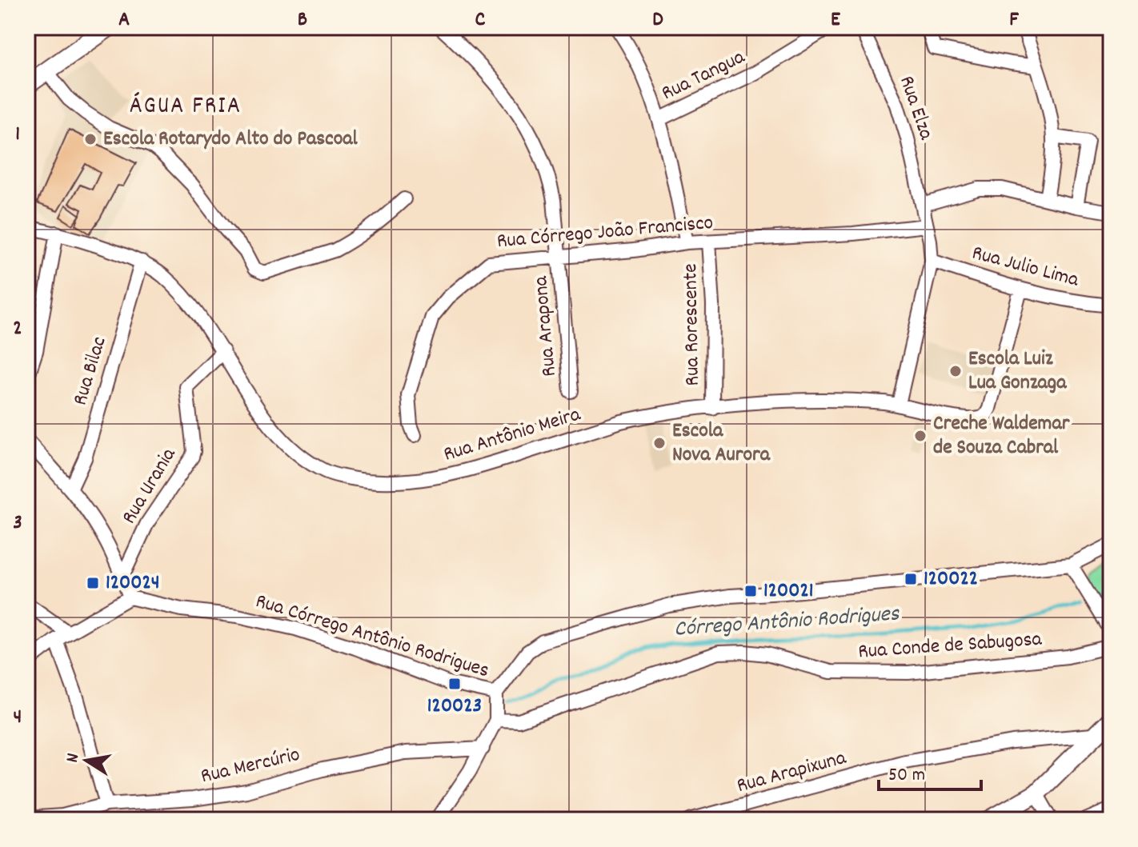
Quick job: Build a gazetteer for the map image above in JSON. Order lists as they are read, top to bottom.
{
  "streets": {
    "street": [
      "Rua Tangua",
      "Rua Elza",
      "Rua Córrego João Francisco",
      "Rua Julio Lima",
      "Rua Rorescente",
      "Rua Arapona",
      "Rua Bilac",
      "Rua Antônio Meira",
      "Rua Urania",
      "Rua Córrego Antônio Rodrigues",
      "Rua Conde de Sabugosa",
      "Rua Mercúrio",
      "Rua Arapixuna"
    ]
  },
  "crossings": [
    ["Rua Elza", "Rua Córrego João Francisco"],
    ["Rua Elza", "Rua Julio Lima"],
    ["Rua Córrego João Francisco", "Rua Rorescente"],
    ["Rua Córrego João Francisco", "Rua Arapona"],
    ["Rua Julio Lima", "Rua Antônio Meira"],
    ["Rua Rorescente", "Rua Antônio Meira"],
    ["Rua Bilac", "Rua Antônio Meira"],
    ["Rua Bilac", "Rua Urania"],
    ["Rua Antônio Meira", "Rua Urania"],
    ["Rua Urania", "Rua Córrego Antônio Rodrigues"]
  ],
  "districts": ["ÁGUA FRIA"],
  "water": ["Córrego Antônio Rodrigues"],
  "places": {
    "other": [
      "Escola Rotarydo Alto do Pascoal",
      "Escola Luiz Lua Gonzaga",
      "Creche Waldemar de Souza Cabral",
      "Escola Nova Aurora"
    ],
    "transit": [
      "120022",
      "120024",
      "120021",
      "120023"
    ]
  },
  "scale_bar": "50 m",
  "north": "left",
  "grid": {
    "columns": [
      "A",
      "B",
      "C",
      "D",
      "E",
      "F"
    ],
    "rows": [
      "1",
      "2",
      "3",
      "4"
    ]
  }
}
